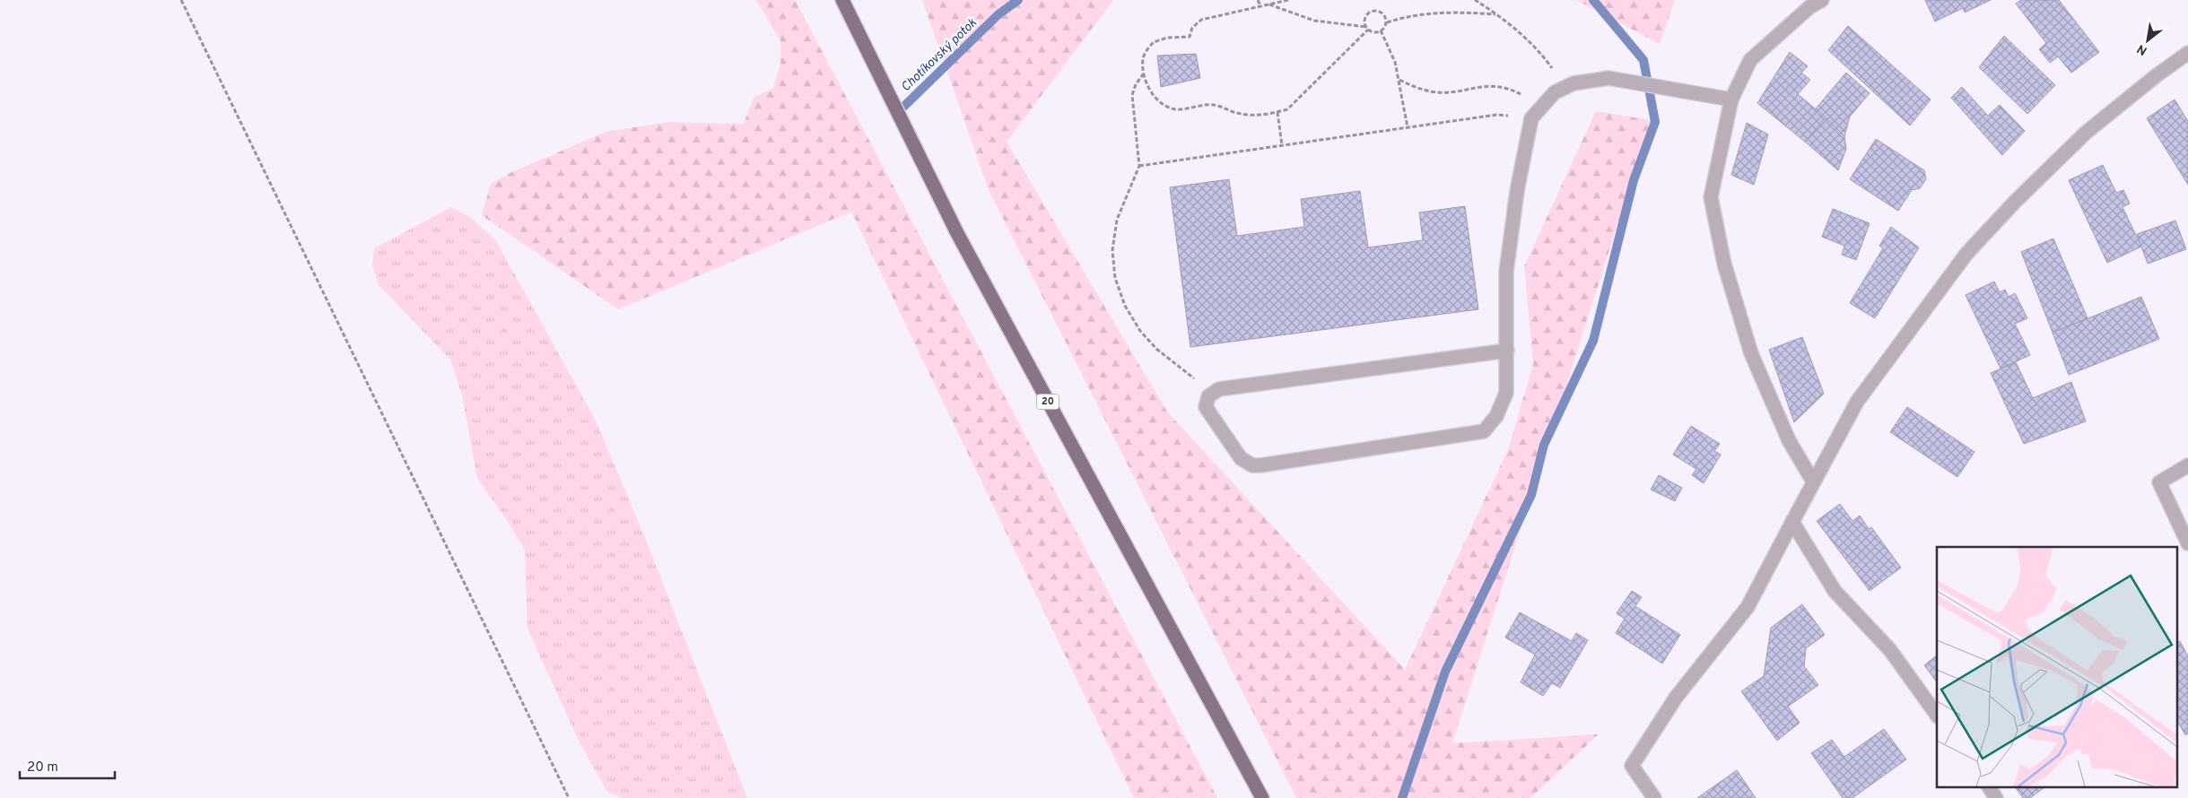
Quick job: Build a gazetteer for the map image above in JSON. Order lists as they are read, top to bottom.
{
  "streets": {
    "main road": ["20"]
  },
  "water": ["Chotíkovský potok"],
  "scale_bar": "20 m",
  "north": "bottom left"
}
